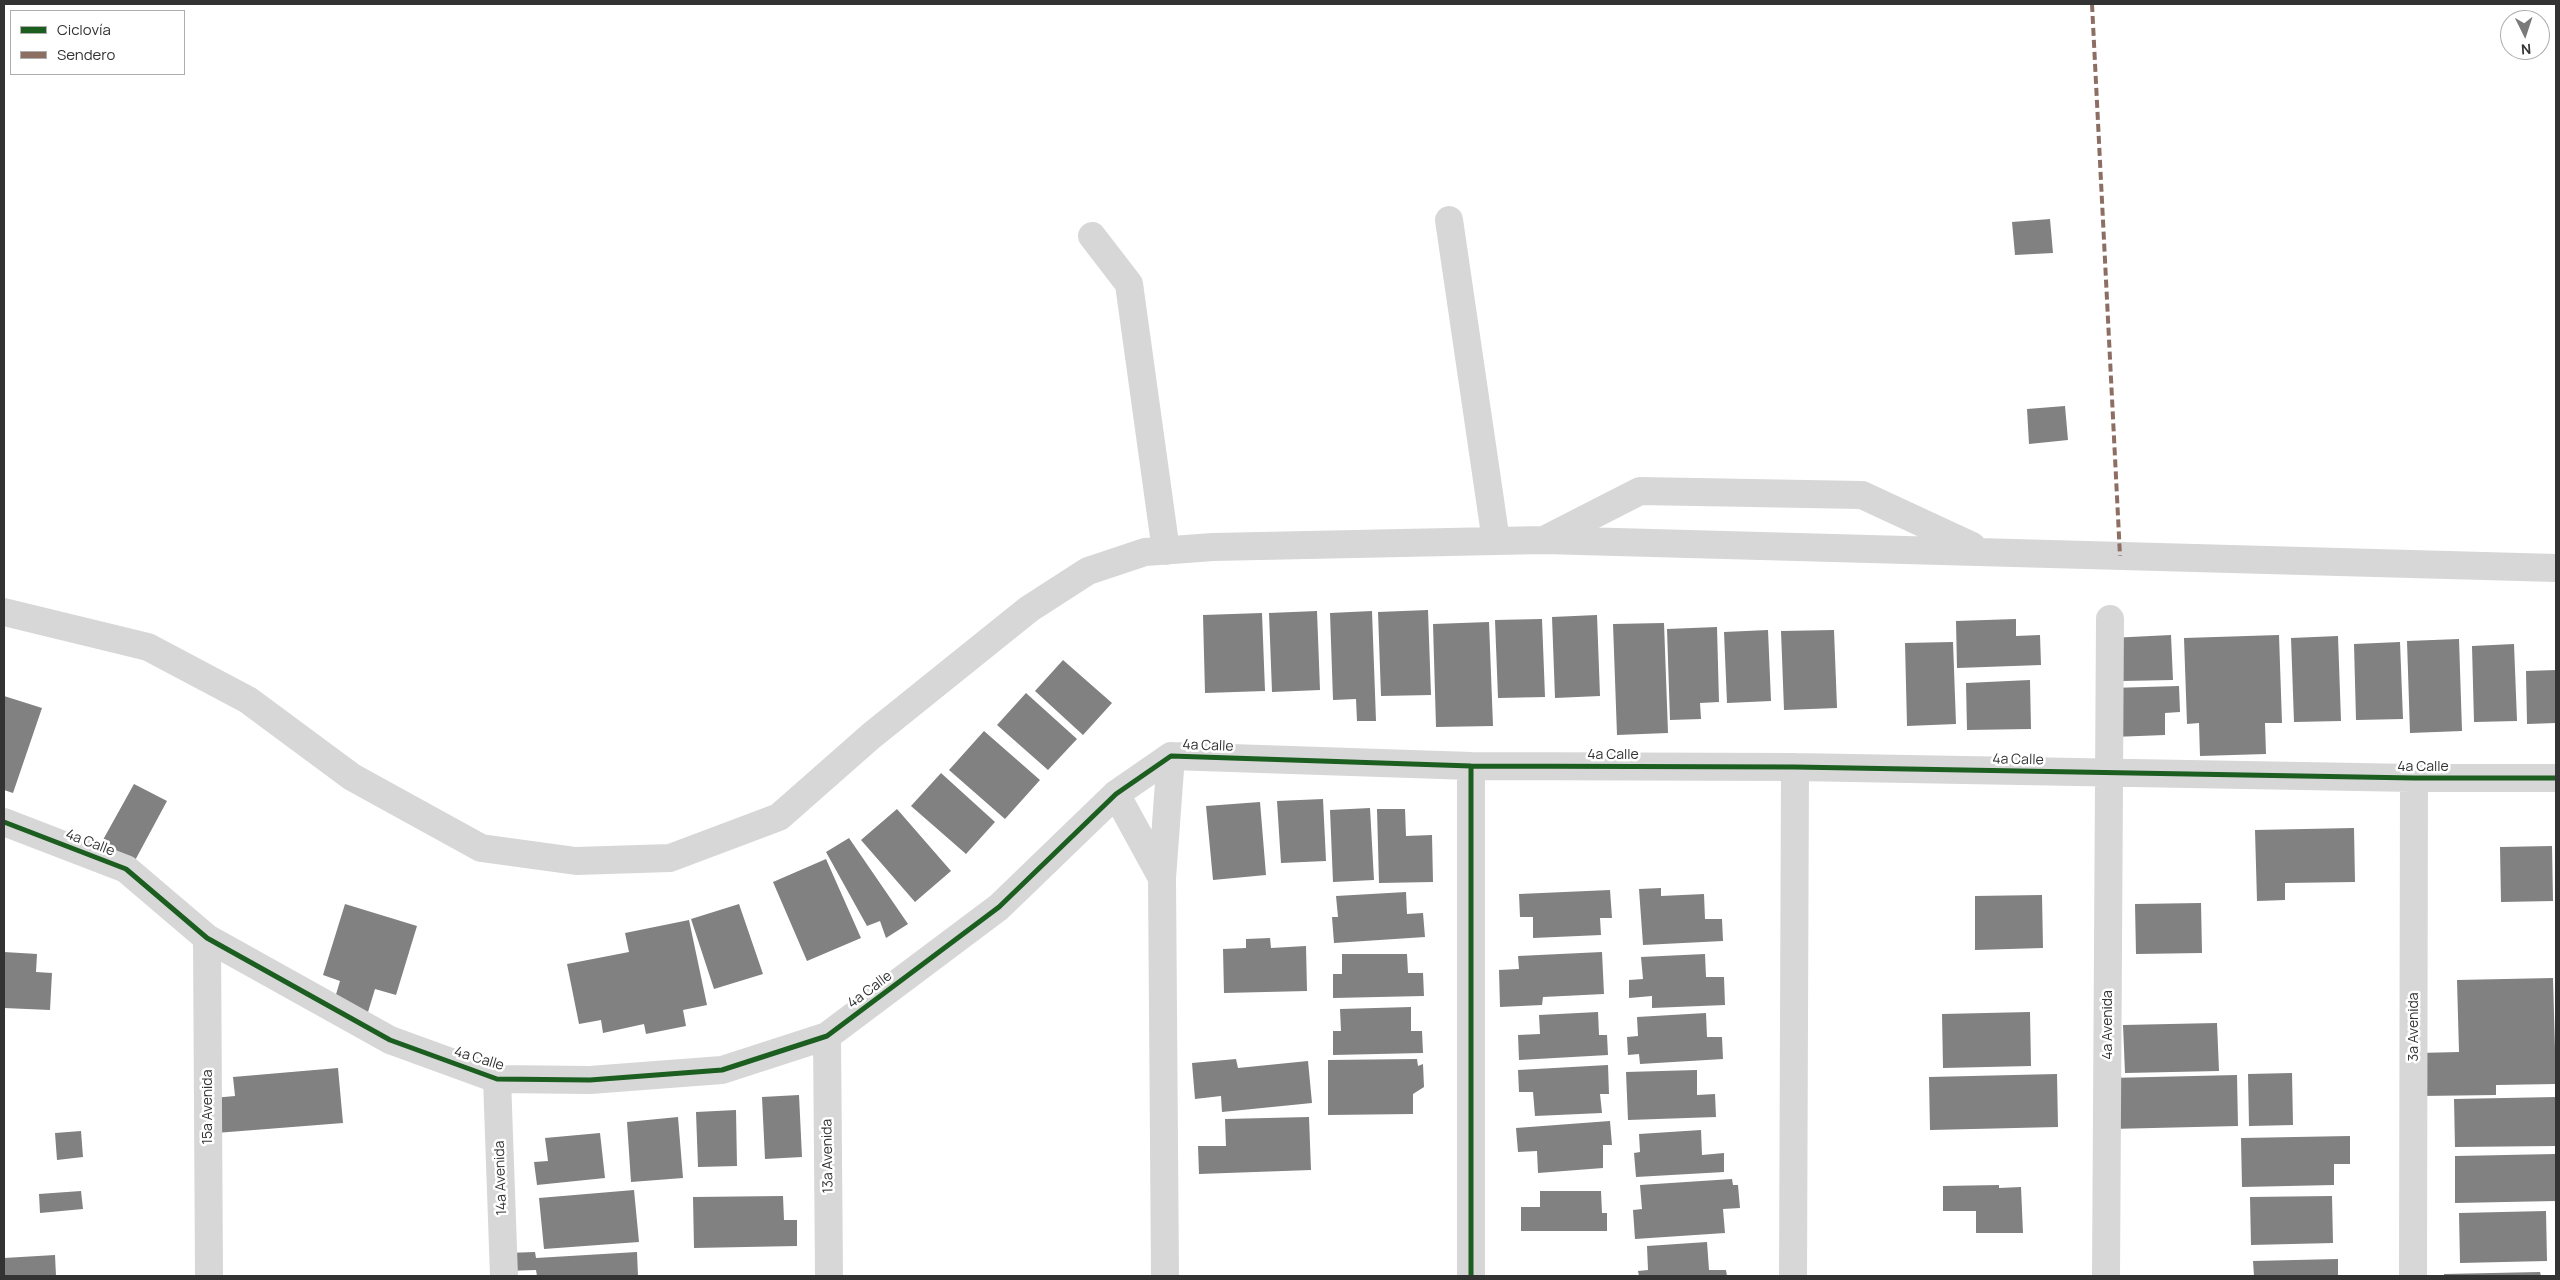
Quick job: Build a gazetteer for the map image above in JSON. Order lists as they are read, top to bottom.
{
  "streets": {
    "street": [
      "4a Calle",
      "4a Avenida",
      "3a Avenida",
      "15a Avenida",
      "13a Avenida",
      "14a Avenida"
    ]
  },
  "crossings": [
    ["4a Calle", "4a Avenida"],
    ["4a Calle", "3a Avenida"],
    ["4a Calle", "15a Avenida"],
    ["4a Calle", "13a Avenida"],
    ["4a Calle", "14a Avenida"]
  ],
  "legend": ["Ciclovía", "Sendero"],
  "north": "bottom"
}
